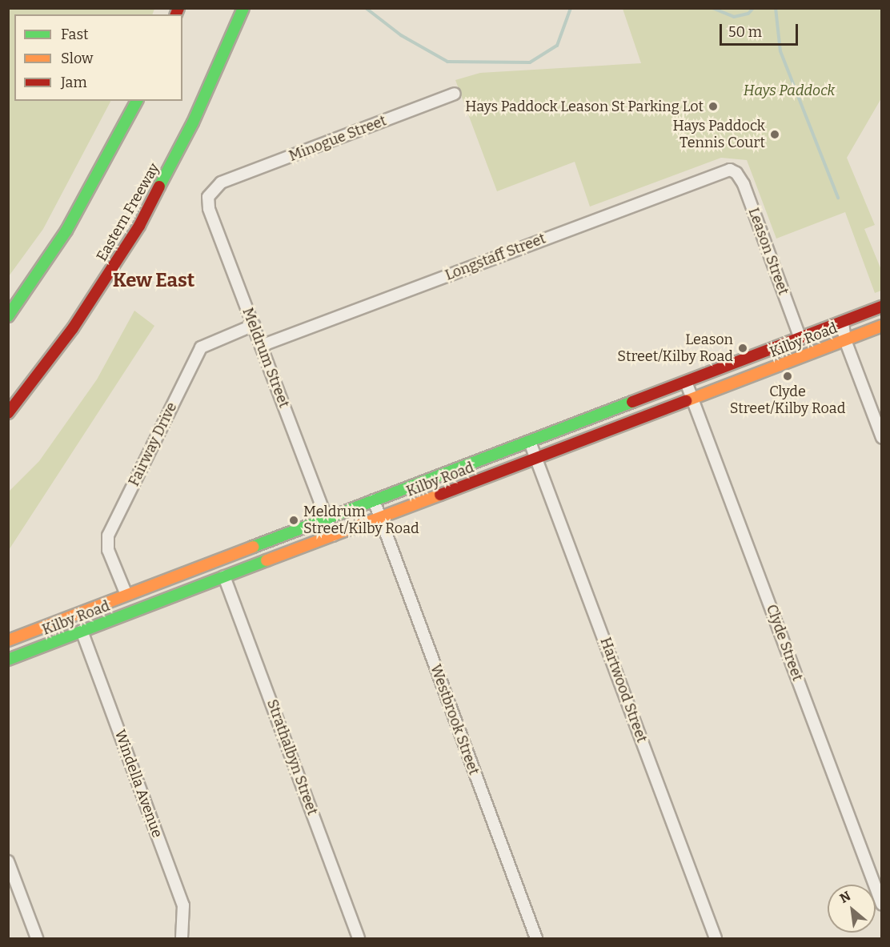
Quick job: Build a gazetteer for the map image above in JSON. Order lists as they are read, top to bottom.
{
  "streets": {
    "main road": ["Eastern Freeway", "Kilby Road"],
    "street": [
      "Minogue Street",
      "Leason Street",
      "Longstaff Street",
      "Meldrum Street",
      "Fairway Drive",
      "Clyde Street",
      "Hartwood Street",
      "Westbrook Street",
      "Strathalbyn Street",
      "Windella Avenue"
    ]
  },
  "crossings": [
    ["Minogue Street", "Meldrum Street"],
    ["Leason Street", "Longstaff Street"],
    ["Leason Street", "Kilby Road"],
    ["Longstaff Street", "Meldrum Street"],
    ["Kilby Road", "Meldrum Street"],
    ["Kilby Road", "Fairway Drive"],
    ["Kilby Road", "Clyde Street"],
    ["Kilby Road", "Hartwood Street"],
    ["Kilby Road", "Westbrook Street"],
    ["Kilby Road", "Strathalbyn Street"],
    ["Kilby Road", "Windella Avenue"],
    ["Meldrum Street", "Fairway Drive"]
  ],
  "districts": ["Kew East"],
  "parks": ["Hays Paddock"],
  "places": [
    "Hays Paddock Leason St Parking Lot",
    "Hays Paddock Tennis Court",
    "Leason Street/Kilby Road",
    "Clyde Street/Kilby Road",
    "Meldrum Street/Kilby Road"
  ],
  "legend": ["Fast", "Slow", "Jam"],
  "scale_bar": "50 m",
  "north": "top left"
}
